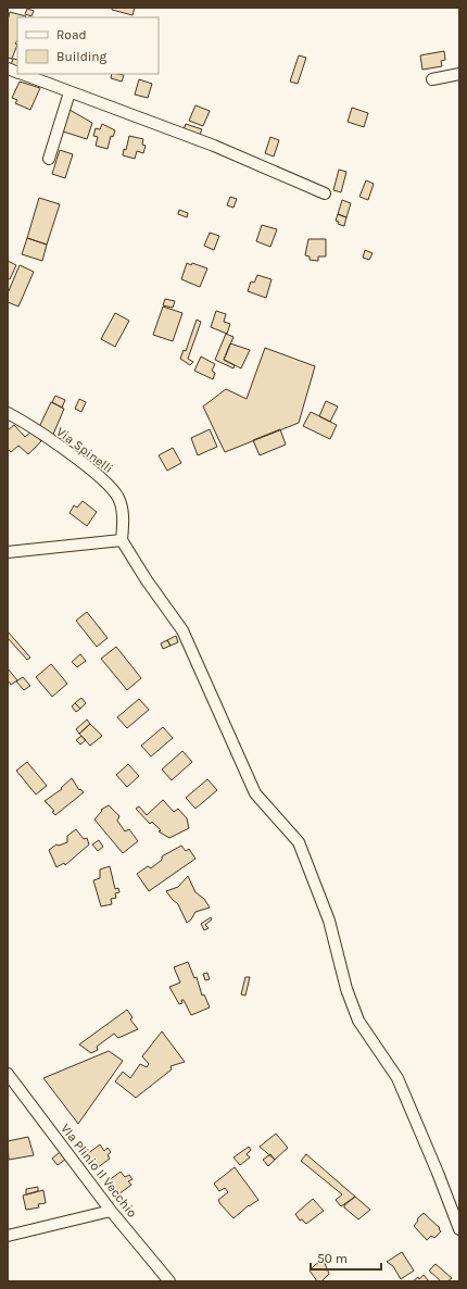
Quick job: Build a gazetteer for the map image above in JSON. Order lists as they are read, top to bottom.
{
  "streets": {
    "street": ["Via Spinelli", "VIa Plinio Il Vecchio"]
  },
  "legend": ["Road", "Building"],
  "scale_bar": "50 m"
}
